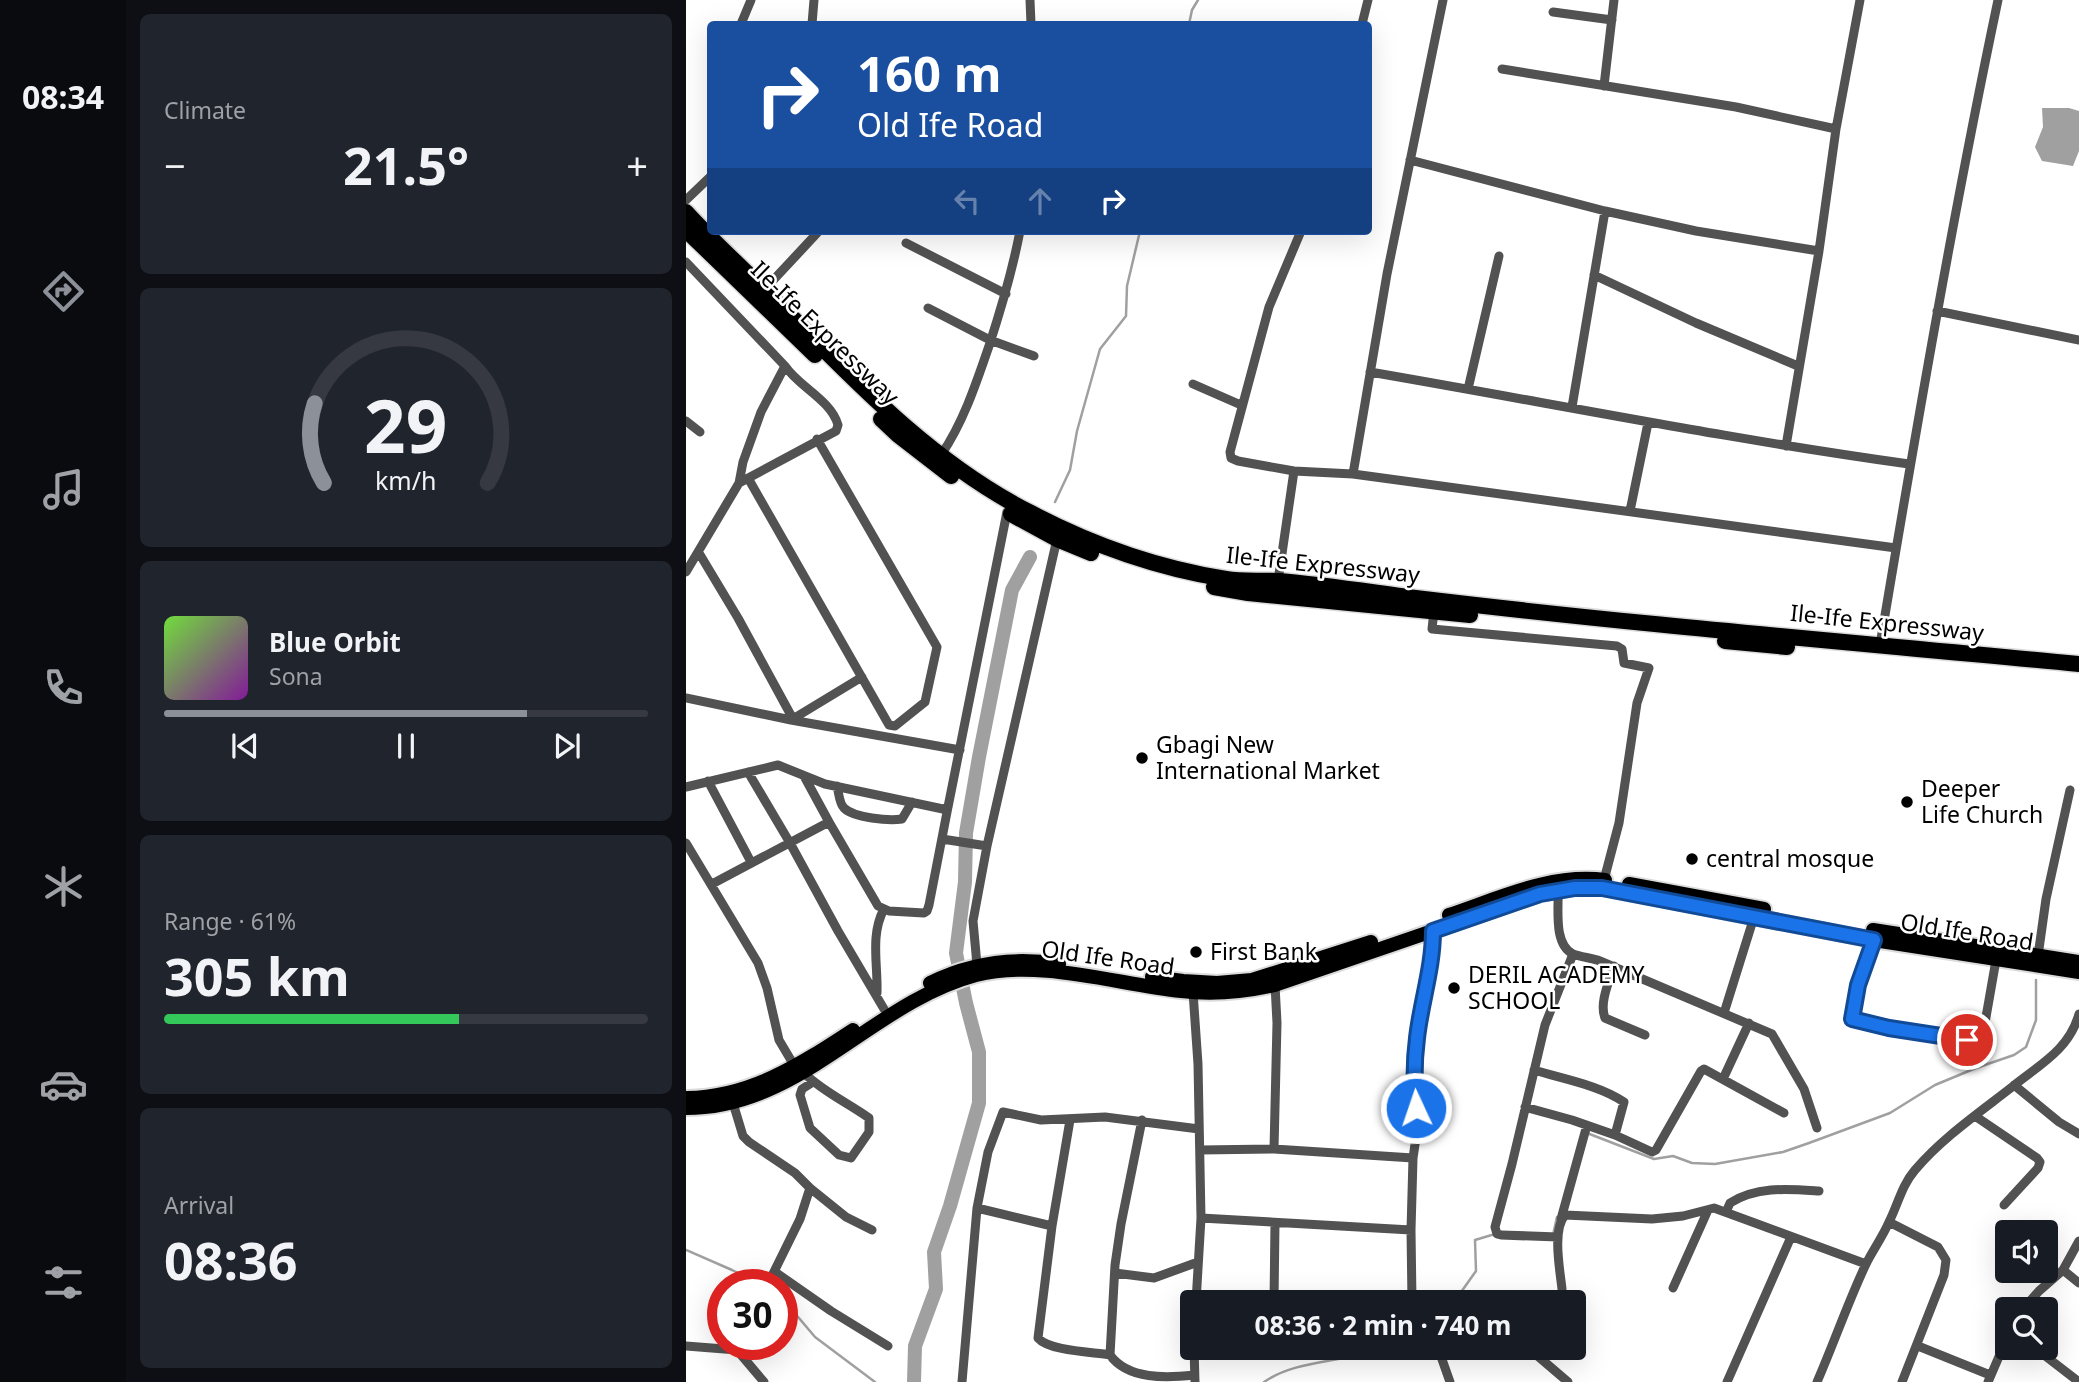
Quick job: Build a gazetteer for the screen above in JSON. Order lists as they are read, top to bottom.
{
  "streets": {
    "highway": ["Ile-Ife Expressway"],
    "main road": ["Old Ife Road"]
  },
  "places": [
    "Gbagi New International Market",
    "Deeper Life Church",
    "central mosque",
    "First Bank",
    "DERIL ACADEMY SCHOOL"
  ],
  "page": {
    "tabs": "08:34",
    "tile": [
      "Climate",
      ["Range · 61%", "305 km"],
      ["Arrival", "08:36"]
    ],
    "turn": ["160 m", "Old Ife Road"],
    "heat": ["−", "21.5°", "+"],
    "song": ["Blue Orbit", "Sona"],
    "limit": "30",
    "trip": "08:36 · 2 min · 740 m",
    "gauge": ["29", "km/h"]
  }
}
